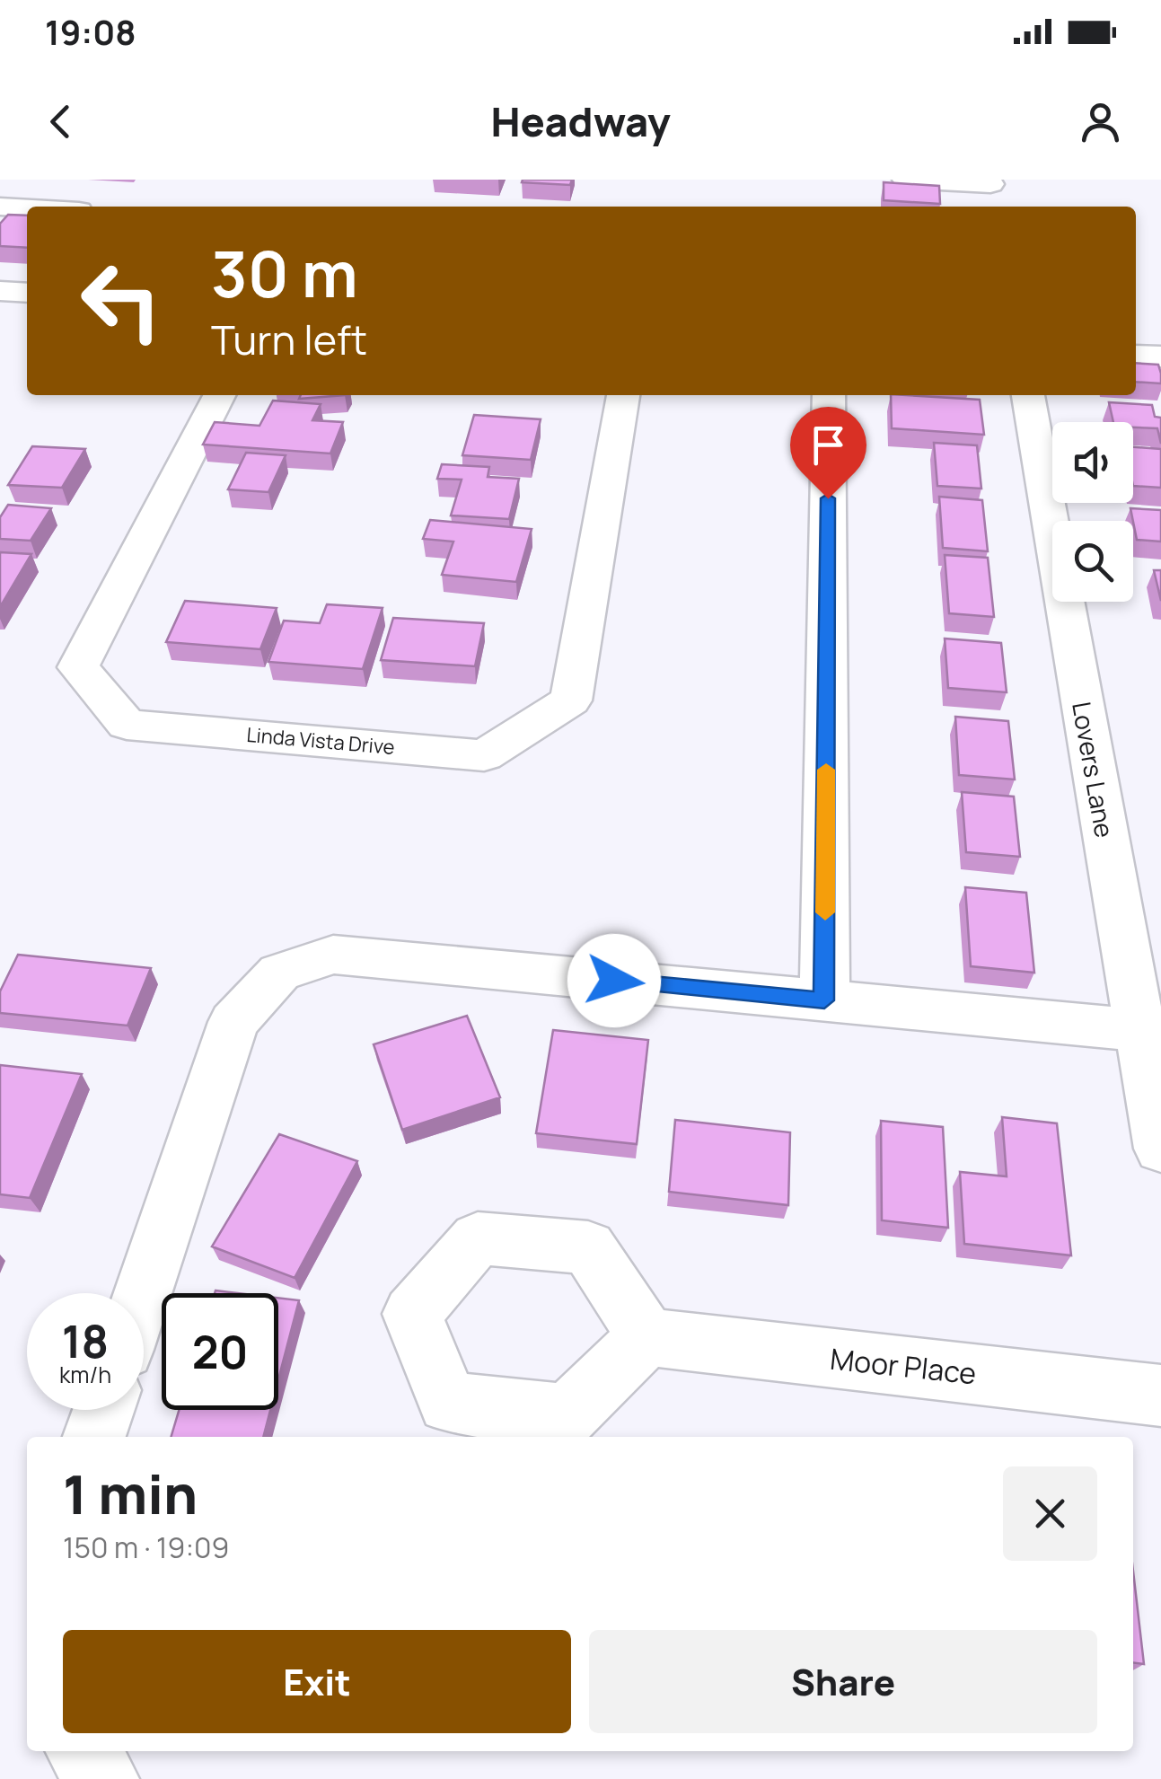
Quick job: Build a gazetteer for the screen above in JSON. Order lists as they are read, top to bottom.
{
  "streets": {
    "street": ["Linda Vista Drive", "Lovers Lane", "Moor Place"]
  },
  "page": {
    "status": "19:08",
    "header": "Headway",
    "turn": ["30 m", "Turn left"],
    "speed": "18 km/h",
    "limit": "20",
    "heading": ["1 min", "150 m · 19:09"],
    "buttons": ["Exit", "Share"]
  }
}
